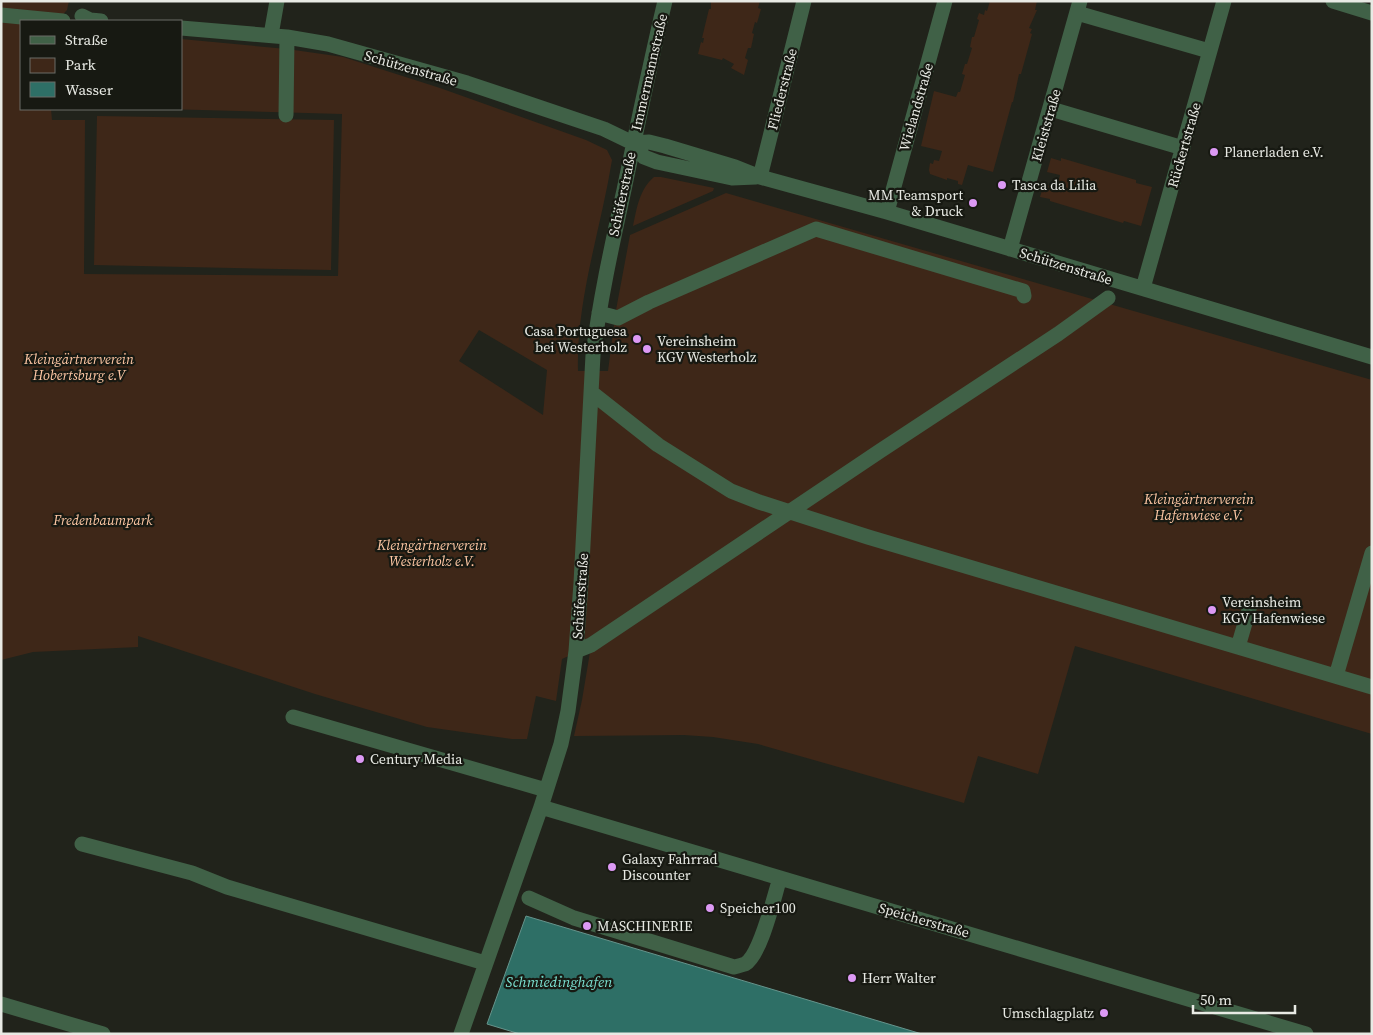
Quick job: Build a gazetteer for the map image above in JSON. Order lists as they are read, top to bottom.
{
  "streets": {
    "street": [
      "Schützenstraße",
      "Immermannstraße",
      "Fliederstraße",
      "Wielandstraße",
      "Kleiststraße",
      "Rückertstraße",
      "Schäferstraße",
      "Speicherstraße"
    ]
  },
  "crossings": [
    ["Schützenstraße", "Immermannstraße"],
    ["Schützenstraße", "Fliederstraße"],
    ["Schützenstraße", "Wielandstraße"],
    ["Schützenstraße", "Kleiststraße"],
    ["Schützenstraße", "Rückertstraße"],
    ["Schützenstraße", "Schäferstraße"],
    ["Immermannstraße", "Schäferstraße"],
    ["Schäferstraße", "Speicherstraße"]
  ],
  "water": ["Schmiedinghafen"],
  "parks": [
    "Kleingärtnerverein Hobertsburg e.V",
    "Kleingärtnerverein Hafenwiese e.V.",
    "Fredenbaumpark",
    "Kleingärtnerverein Westerholz e.V."
  ],
  "places": [
    "Planerladen e.V.",
    "Tasca da Lilia",
    "MM Teamsport & Druck",
    "Casa Portuguesa bei Westerholz",
    "Vereinsheim KGV Westerholz",
    "Vereinsheim KGV Hafenwiese",
    "Century Media",
    "Galaxy Fahrrad Discounter",
    "Speicher100",
    "MASCHINERIE",
    "Herr Walter",
    "Umschlagplatz"
  ],
  "legend": ["Straße", "Park", "Wasser"],
  "scale_bar": "50 m"
}
